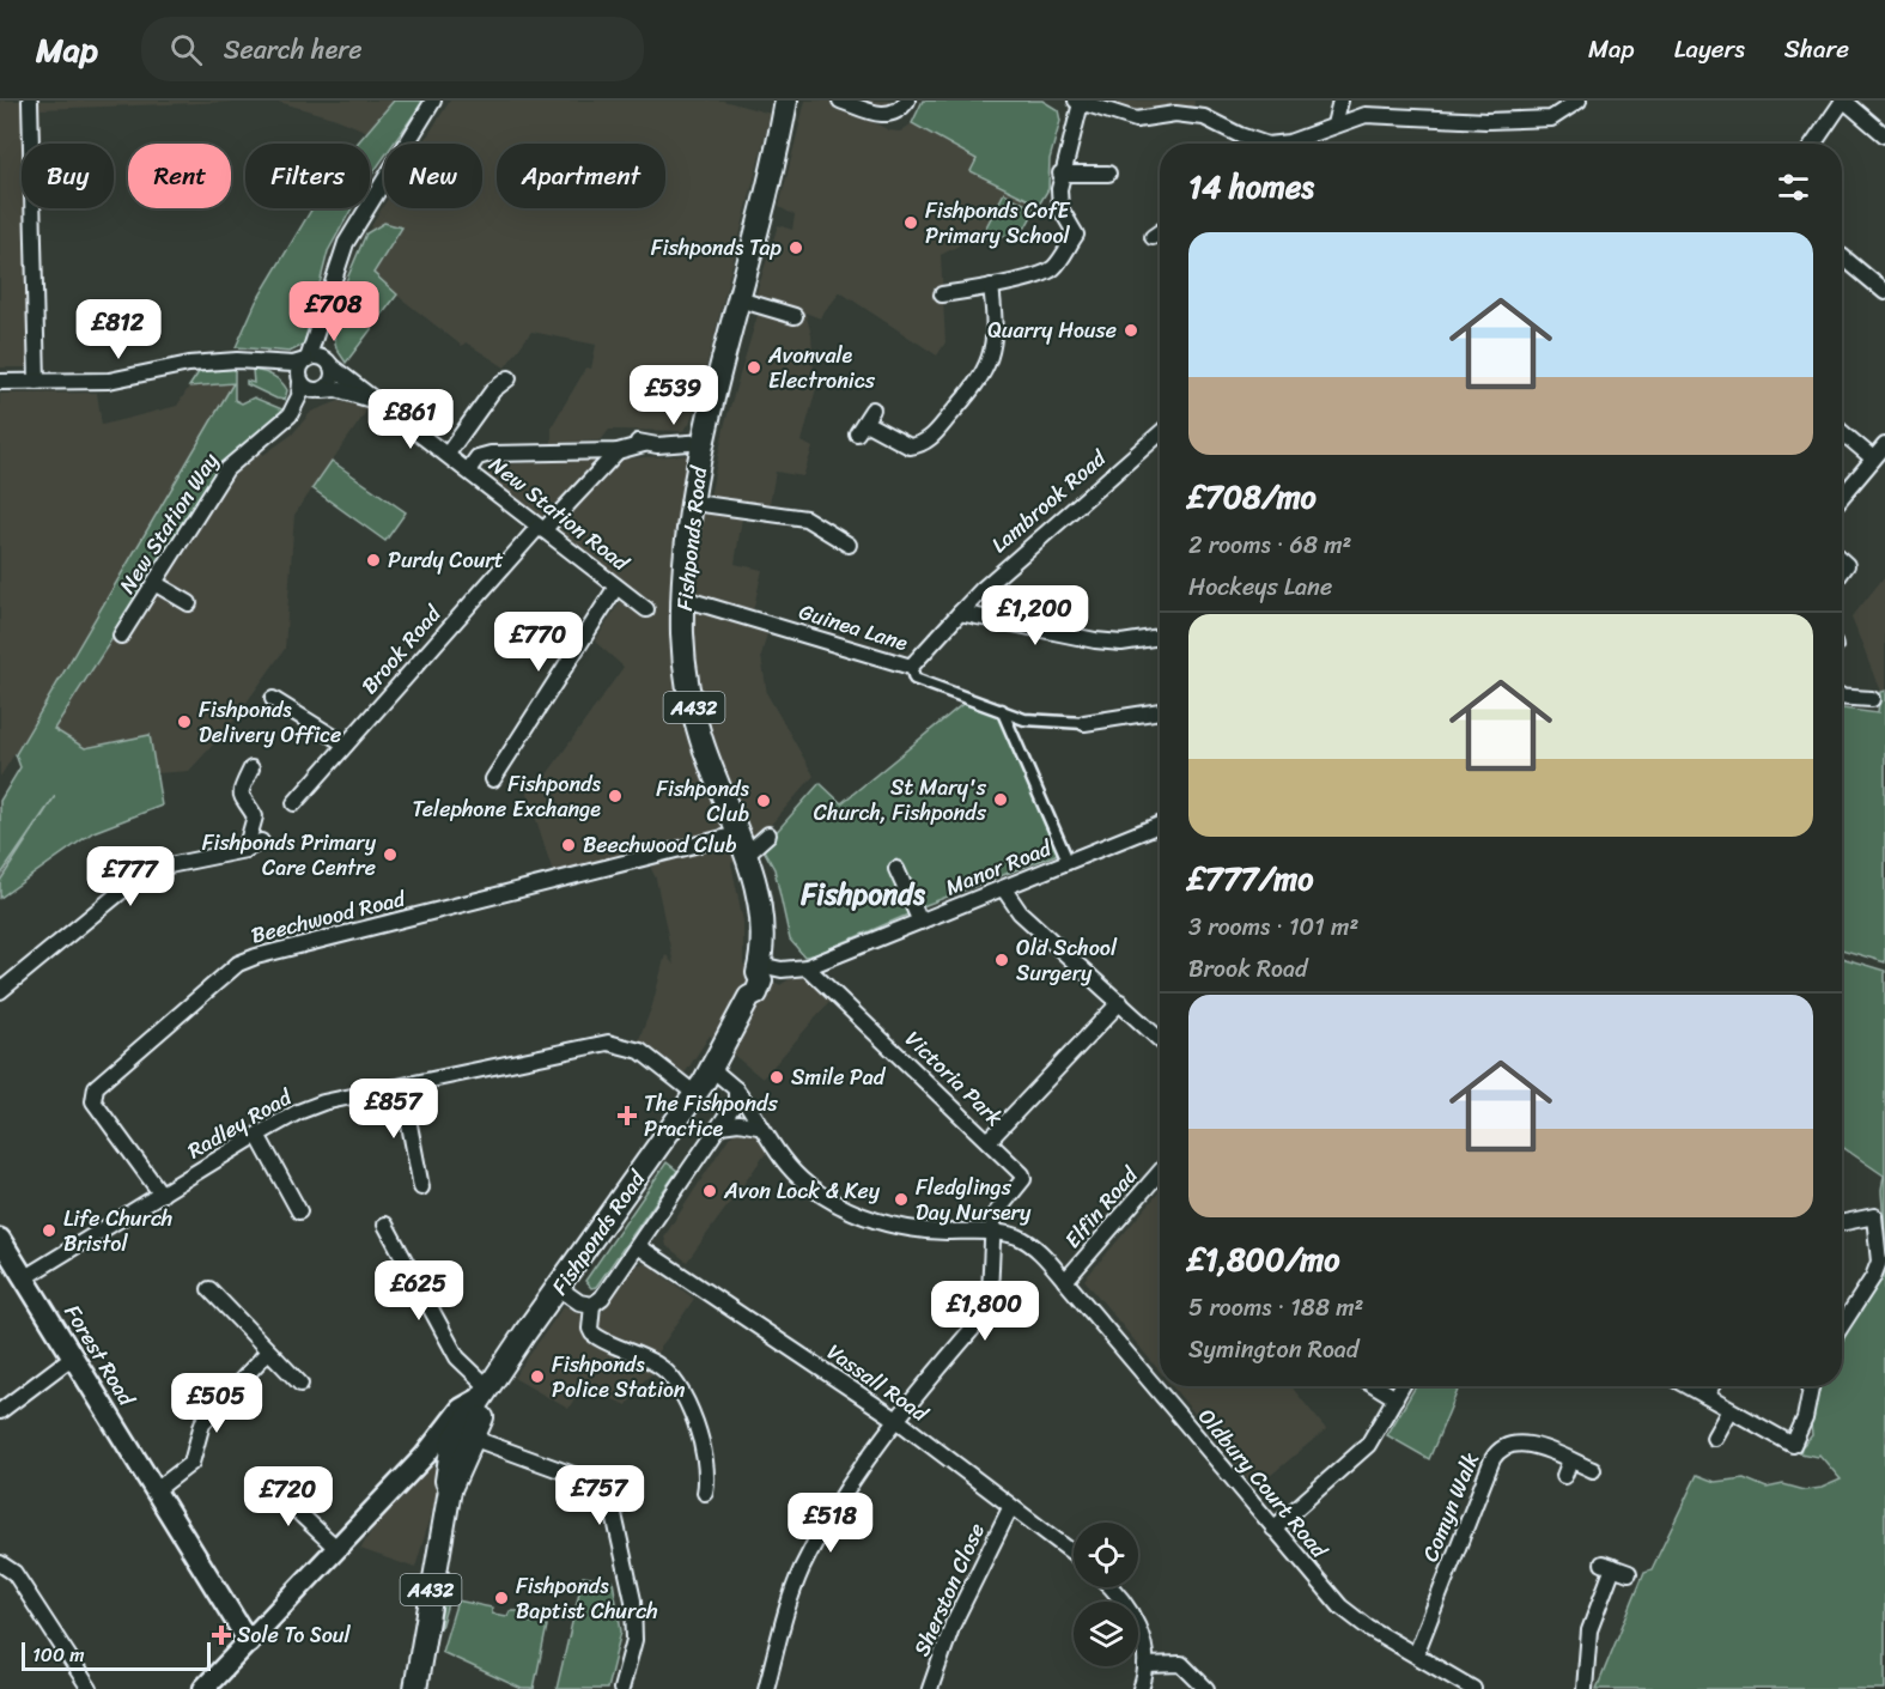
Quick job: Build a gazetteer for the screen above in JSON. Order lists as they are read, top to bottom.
{
  "streets": {
    "main road": ["Fishponds Road", "A432", "Forest Road"],
    "street": [
      "Lambrook Road",
      "New Station Road",
      "New Station Way",
      "Guinea Lane",
      "Brook Road",
      "Manor Road",
      "Beechwood Road",
      "Victoria Park",
      "Radley Road",
      "Elfin Road",
      "Vassall Road",
      "Oldbury Court Road",
      "Comyn Walk",
      "Sherston Close"
    ]
  },
  "crossings": [
    ["Lambrook Road", "Guinea Lane"],
    ["New Station Road", "New Station Way"],
    ["New Station Road", "Brook Road"],
    ["Fishponds Road", "Guinea Lane"],
    ["Fishponds Road", "A432"],
    ["Fishponds Road", "Manor Road"],
    ["Fishponds Road", "Beechwood Road"],
    ["Fishponds Road", "Radley Road"],
    ["Fishponds Road", "Oldbury Court Road"],
    ["Manor Road", "Victoria Park"],
    ["Beechwood Road", "Radley Road"],
    ["Victoria Park", "Oldbury Court Road"],
    ["Radley Road", "Forest Road"],
    ["Elfin Road", "Oldbury Court Road"],
    ["Vassall Road", "Sherston Close"],
    ["Oldbury Court Road", "Comyn Walk"]
  ],
  "districts": ["Fishponds"],
  "places": {
    "other": [
      "Fishponds CofE Primary School",
      "Fishponds Tap",
      "Quarry House",
      "Avonvale Electronics",
      "Purdy Court",
      "Fishponds Delivery Office",
      "Fishponds Telephone Exchange",
      "St Mary's Church, Fishponds",
      "Fishponds Club",
      "Beechwood Club",
      "Fishponds Primary Care Centre",
      "Old School Surgery",
      "Smile Pad",
      "Avon Lock & Key",
      "Fledglings Day Nursery",
      "Life Church Bristol",
      "Fishponds Police Station",
      "Fishponds Baptist Church"
    ],
    "health": ["The Fishponds Practice", "Sole To Soul"]
  },
  "scale_bar": "100 m",
  "page": {
    "header": "Map",
    "search": "Search here",
    "nav": ["Map", "Layers", "Share"],
    "chip": [
      "Buy",
      "Rent",
      "Filters",
      "New",
      "Apartment"
    ],
    "heading": "14 homes",
    "list": [
      {
        "name": "£708/mo",
        "note": "2 rooms · 68 m² · Hockeys Lane"
      },
      {
        "name": "£777/mo",
        "note": "3 rooms · 101 m² · Brook Road"
      },
      {
        "name": "£1,800/mo",
        "note": "5 rooms · 188 m² · Symington Road"
      }
    ],
    "price": [
      "£708",
      "£812",
      "£539",
      "£861",
      "£1,200",
      "£770",
      "£777",
      "£857",
      "£625",
      "£1,800",
      "£505",
      "£757",
      "£720",
      "£518"
    ],
    "scale": "100 m"
  }
}
